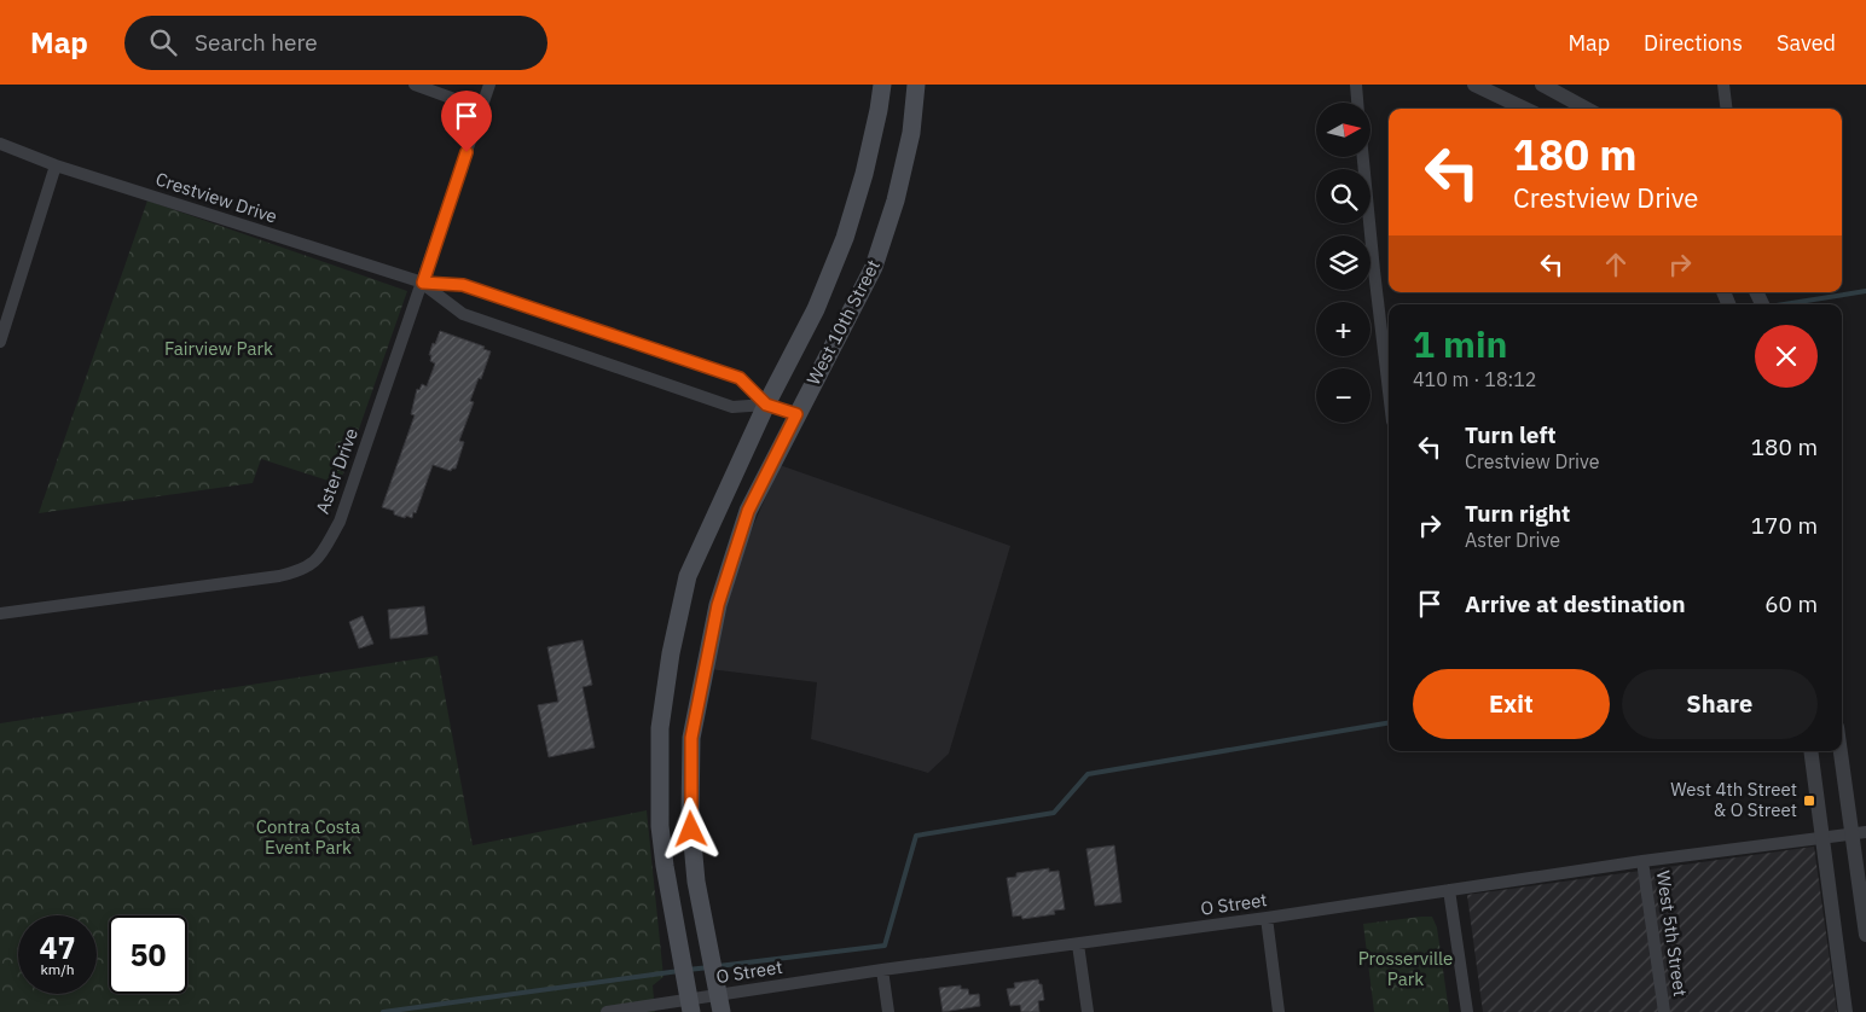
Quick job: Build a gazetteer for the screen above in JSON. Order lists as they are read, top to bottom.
{
  "streets": {
    "main road": ["West 10th Street"],
    "street": [
      "Crestview Drive",
      "Aster Drive",
      "O Street",
      "West 5th Street"
    ]
  },
  "crossings": [
    ["Crestview Drive", "West 10th Street"],
    ["Crestview Drive", "Aster Drive"],
    ["West 10th Street", "O Street"],
    ["O Street", "West 5th Street"]
  ],
  "parks": ["Fairview Park", "Contra Costa Event Park", "Prosserville Park"],
  "places": {
    "transit": ["West 4th Street & O Street"]
  },
  "north": "right",
  "page": {
    "header": "Map",
    "search": "Search here",
    "nav": ["Map", "Directions", "Saved"],
    "map_buttons": ["+", "−"],
    "turn": ["180 m", "Crestview Drive"],
    "heading": ["1 min", "410 m · 18:12"],
    "list": [
      {
        "name": "Turn left",
        "note": "Crestview Drive",
        "value": "180 m"
      },
      {
        "name": "Turn right",
        "note": "Aster Drive",
        "value": "170 m"
      },
      {
        "name": "Arrive at destination",
        "value": "60 m"
      }
    ],
    "buttons": ["Exit", "Share"],
    "speed": "47 km/h",
    "limit": "50"
  }
}
